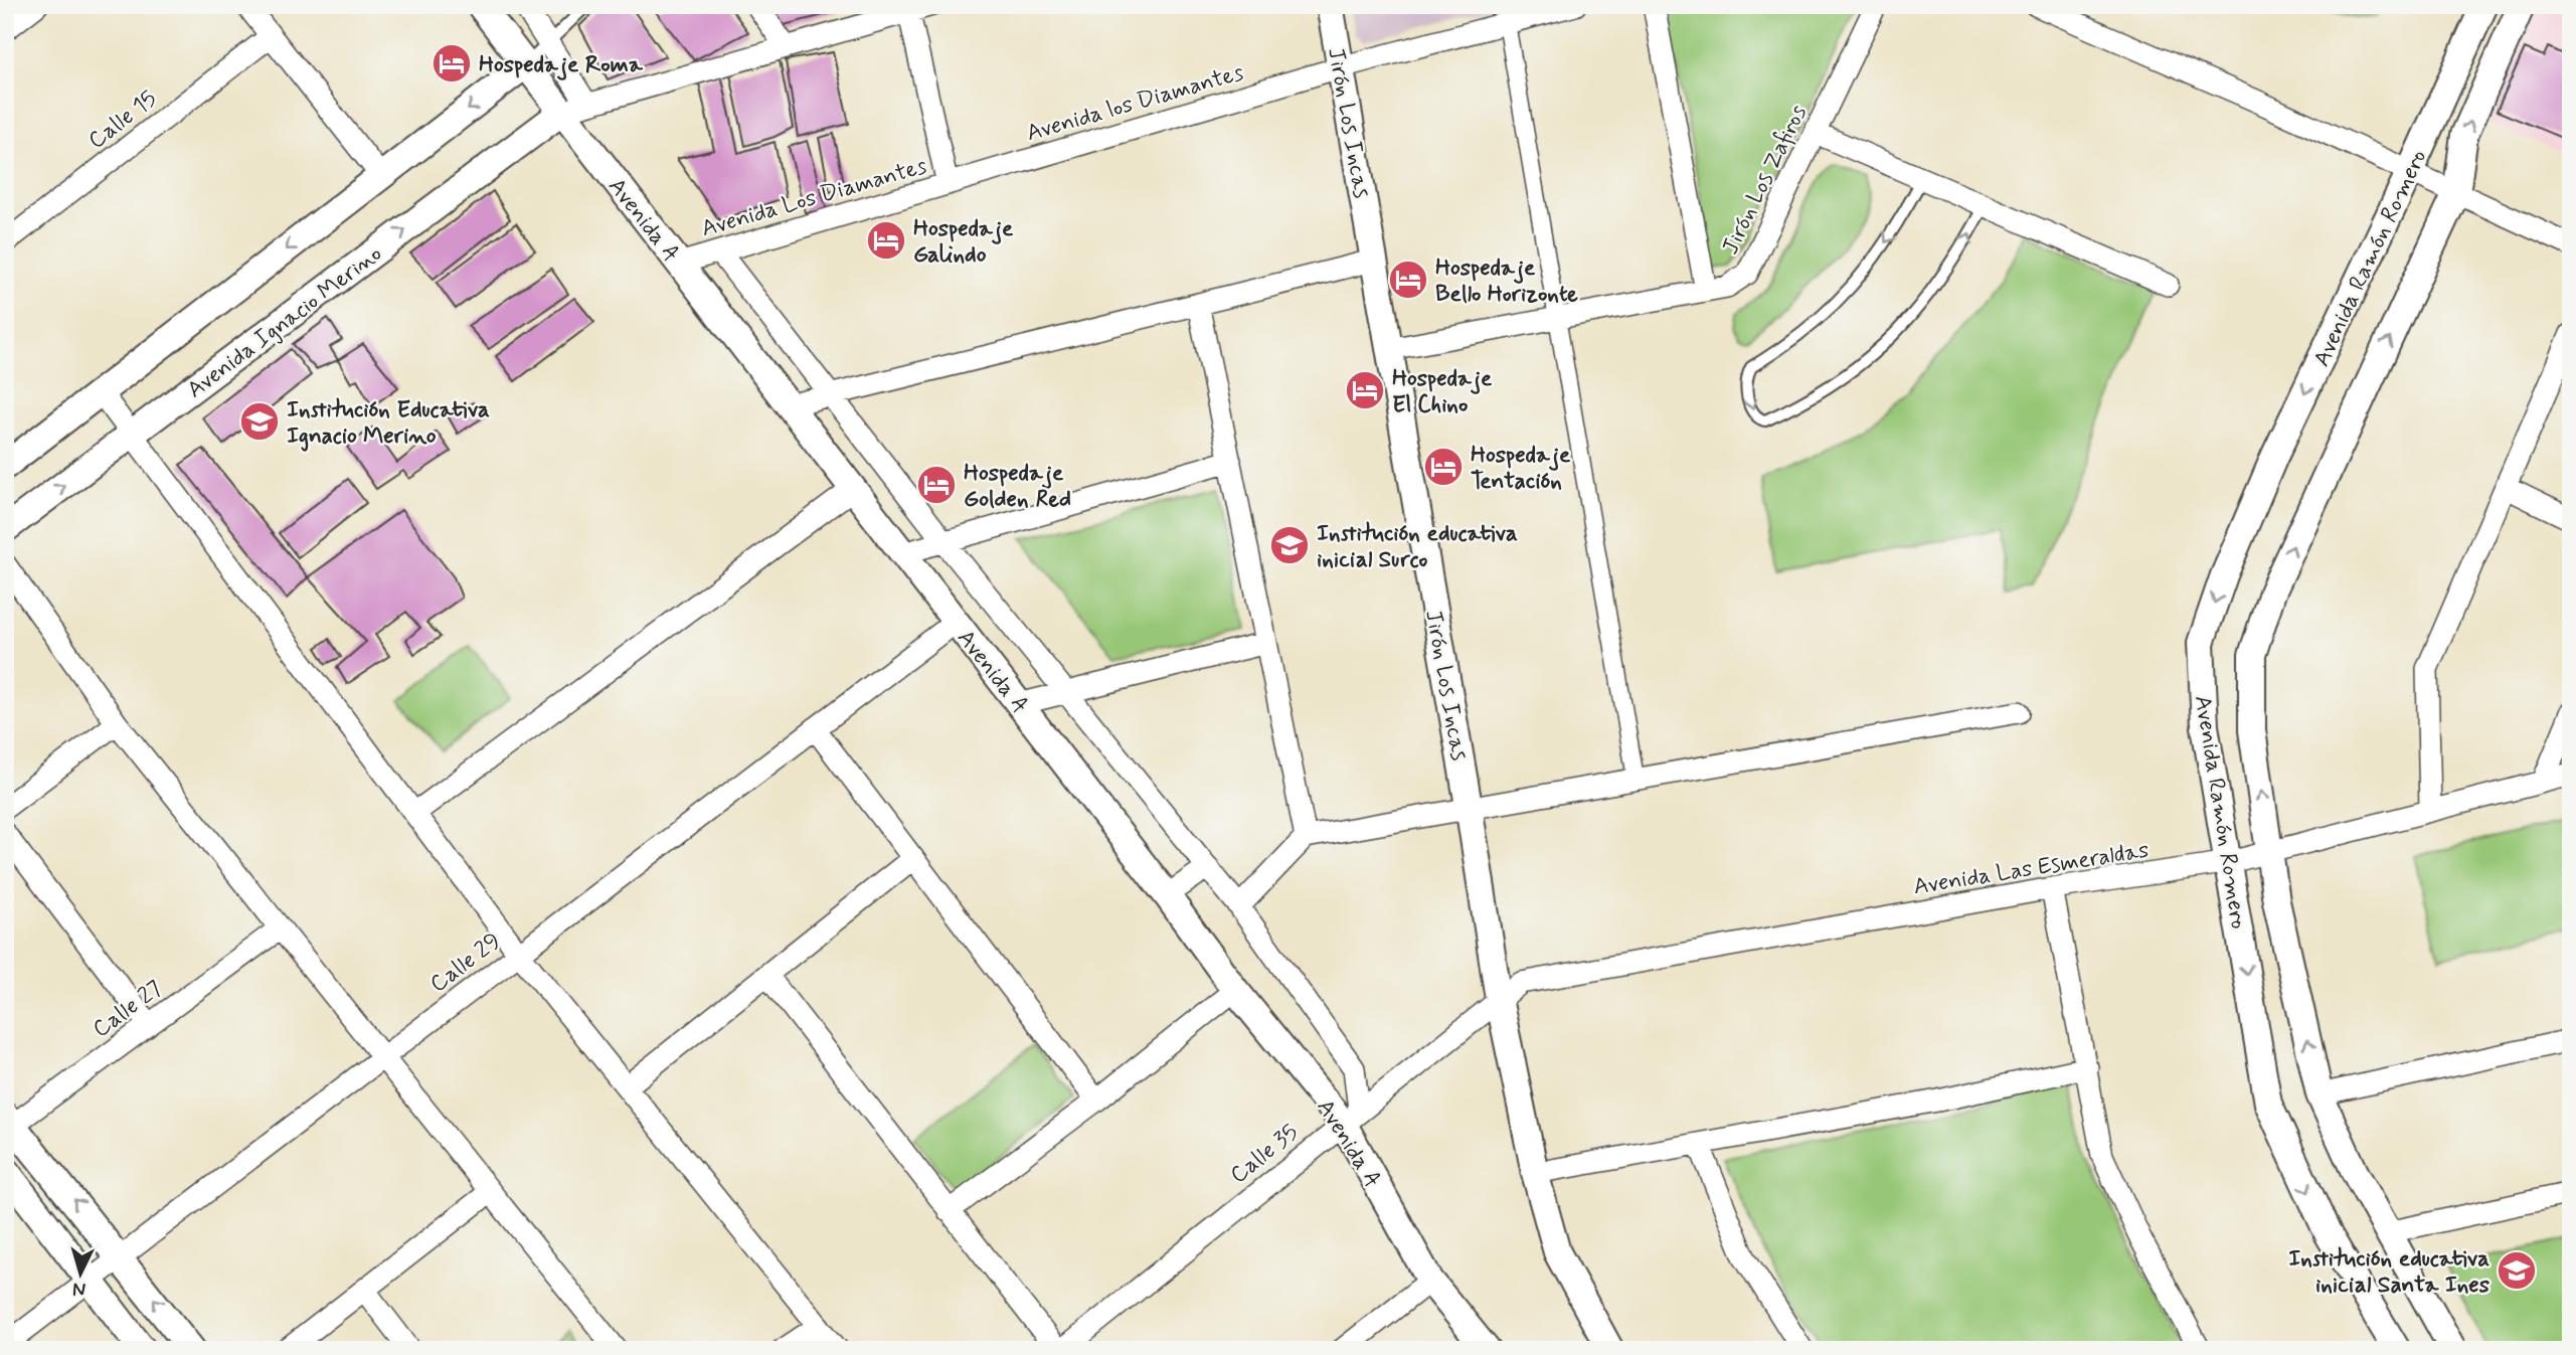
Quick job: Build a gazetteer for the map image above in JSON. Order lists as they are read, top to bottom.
{
  "streets": {
    "street": [
      "Avenida los Diamantes",
      "Calle 15",
      "Jirón Los Incas",
      "Jirón Los Zafiros",
      "Avenida Los Diamantes",
      "Avenida A",
      "Avenida Ramón Romero",
      "Avenida Ignacio Merino",
      "Avenida Las Esmeraldas",
      "Calle 29",
      "Calle 27",
      "Calle 35"
    ]
  },
  "crossings": [
    ["Avenida los Diamantes", "Jirón Los Incas"],
    ["Avenida los Diamantes", "Avenida Los Diamantes"],
    ["Jirón Los Incas", "Jirón Los Zafiros"],
    ["Jirón Los Incas", "Avenida Las Esmeraldas"],
    ["Jirón Los Incas", "Calle 35"],
    ["Avenida Los Diamantes", "Avenida A"],
    ["Avenida A", "Avenida Ignacio Merino"],
    ["Avenida A", "Calle 29"],
    ["Avenida A", "Calle 35"],
    ["Avenida Ramón Romero", "Avenida Las Esmeraldas"],
    ["Avenida Las Esmeraldas", "Calle 35"]
  ],
  "places": {
    "hotel": [
      "Hospedaje Roma",
      "Hospedaje Galindo",
      "Hospedaje Bello Horizonte",
      "Hospedaje El Chino",
      "Hospedaje Tentación",
      "Hospedaje Golden Red"
    ],
    "school or university": ["Institución Educativa Ignacio Merino", "Institución educativa inicial Surco", "Institución educativa inicial Santa Ines"]
  },
  "north": "bottom"
}
